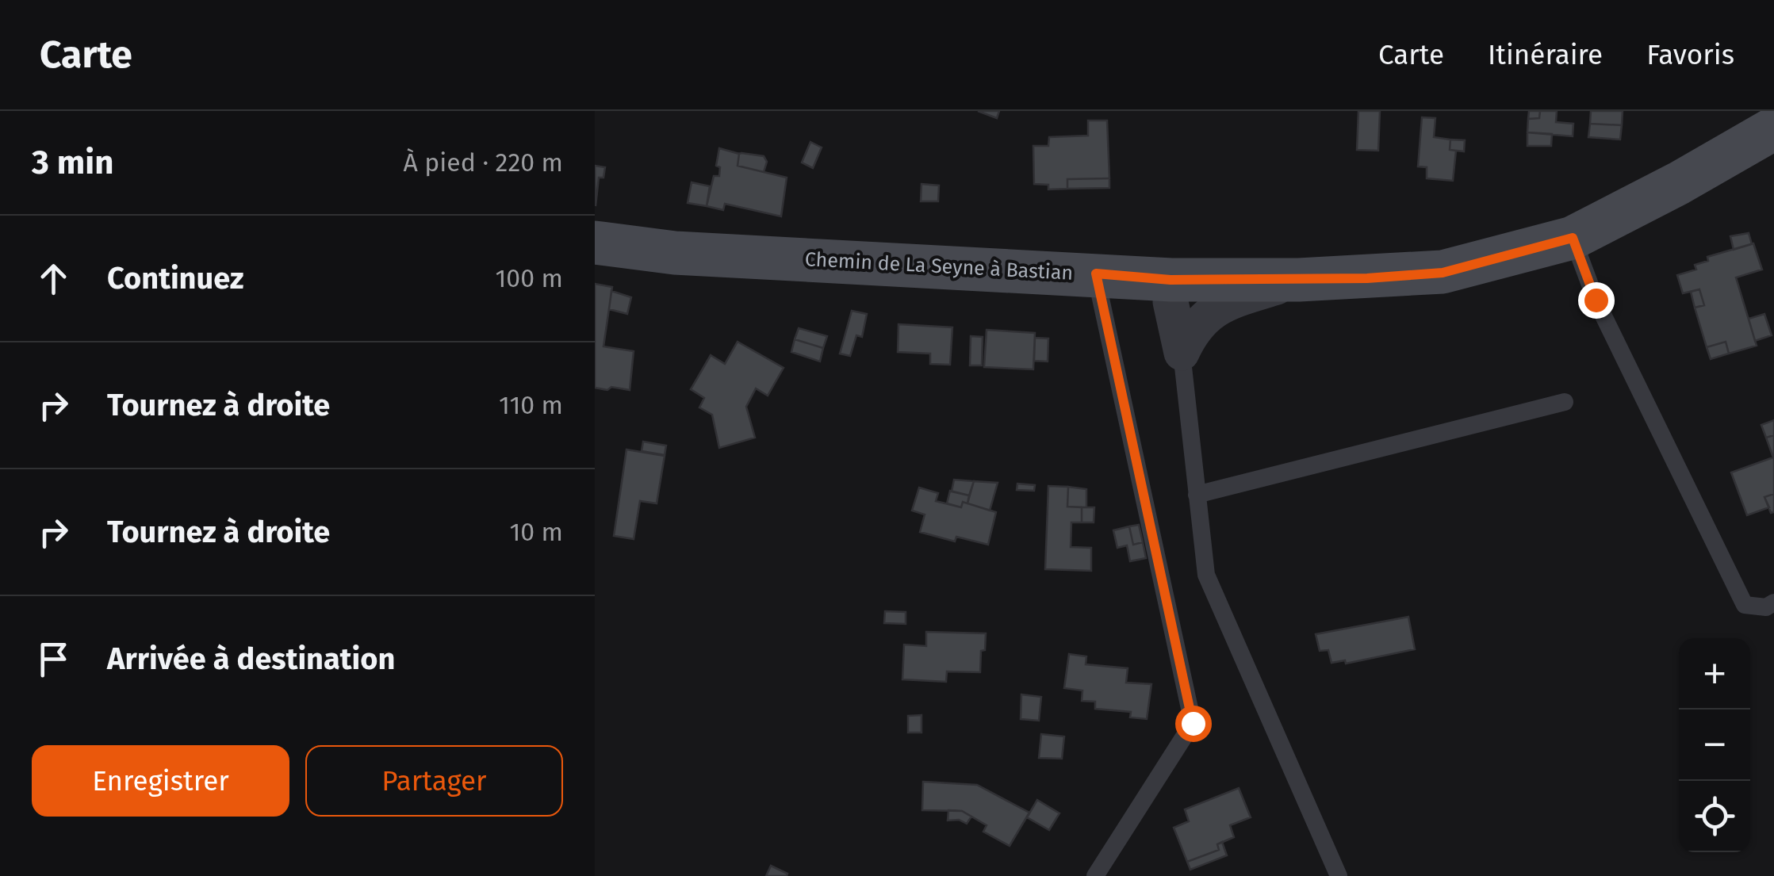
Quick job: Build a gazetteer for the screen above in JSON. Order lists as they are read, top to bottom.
{
  "streets": {
    "street": ["Chemin de La Seyne à Bastian"]
  },
  "page": {
    "header": "Carte",
    "nav": ["Carte", "Itinéraire", "Favoris"],
    "heading": ["3 min", "À pied · 220 m"],
    "list": [
      ["Continuez", "100 m"],
      ["Tournez à droite", "110 m"],
      ["Tournez à droite", "10 m"],
      "Arrivée à destination"
    ],
    "map_buttons": ["+", "−"],
    "buttons": ["Enregistrer", "Partager"]
  }
}
